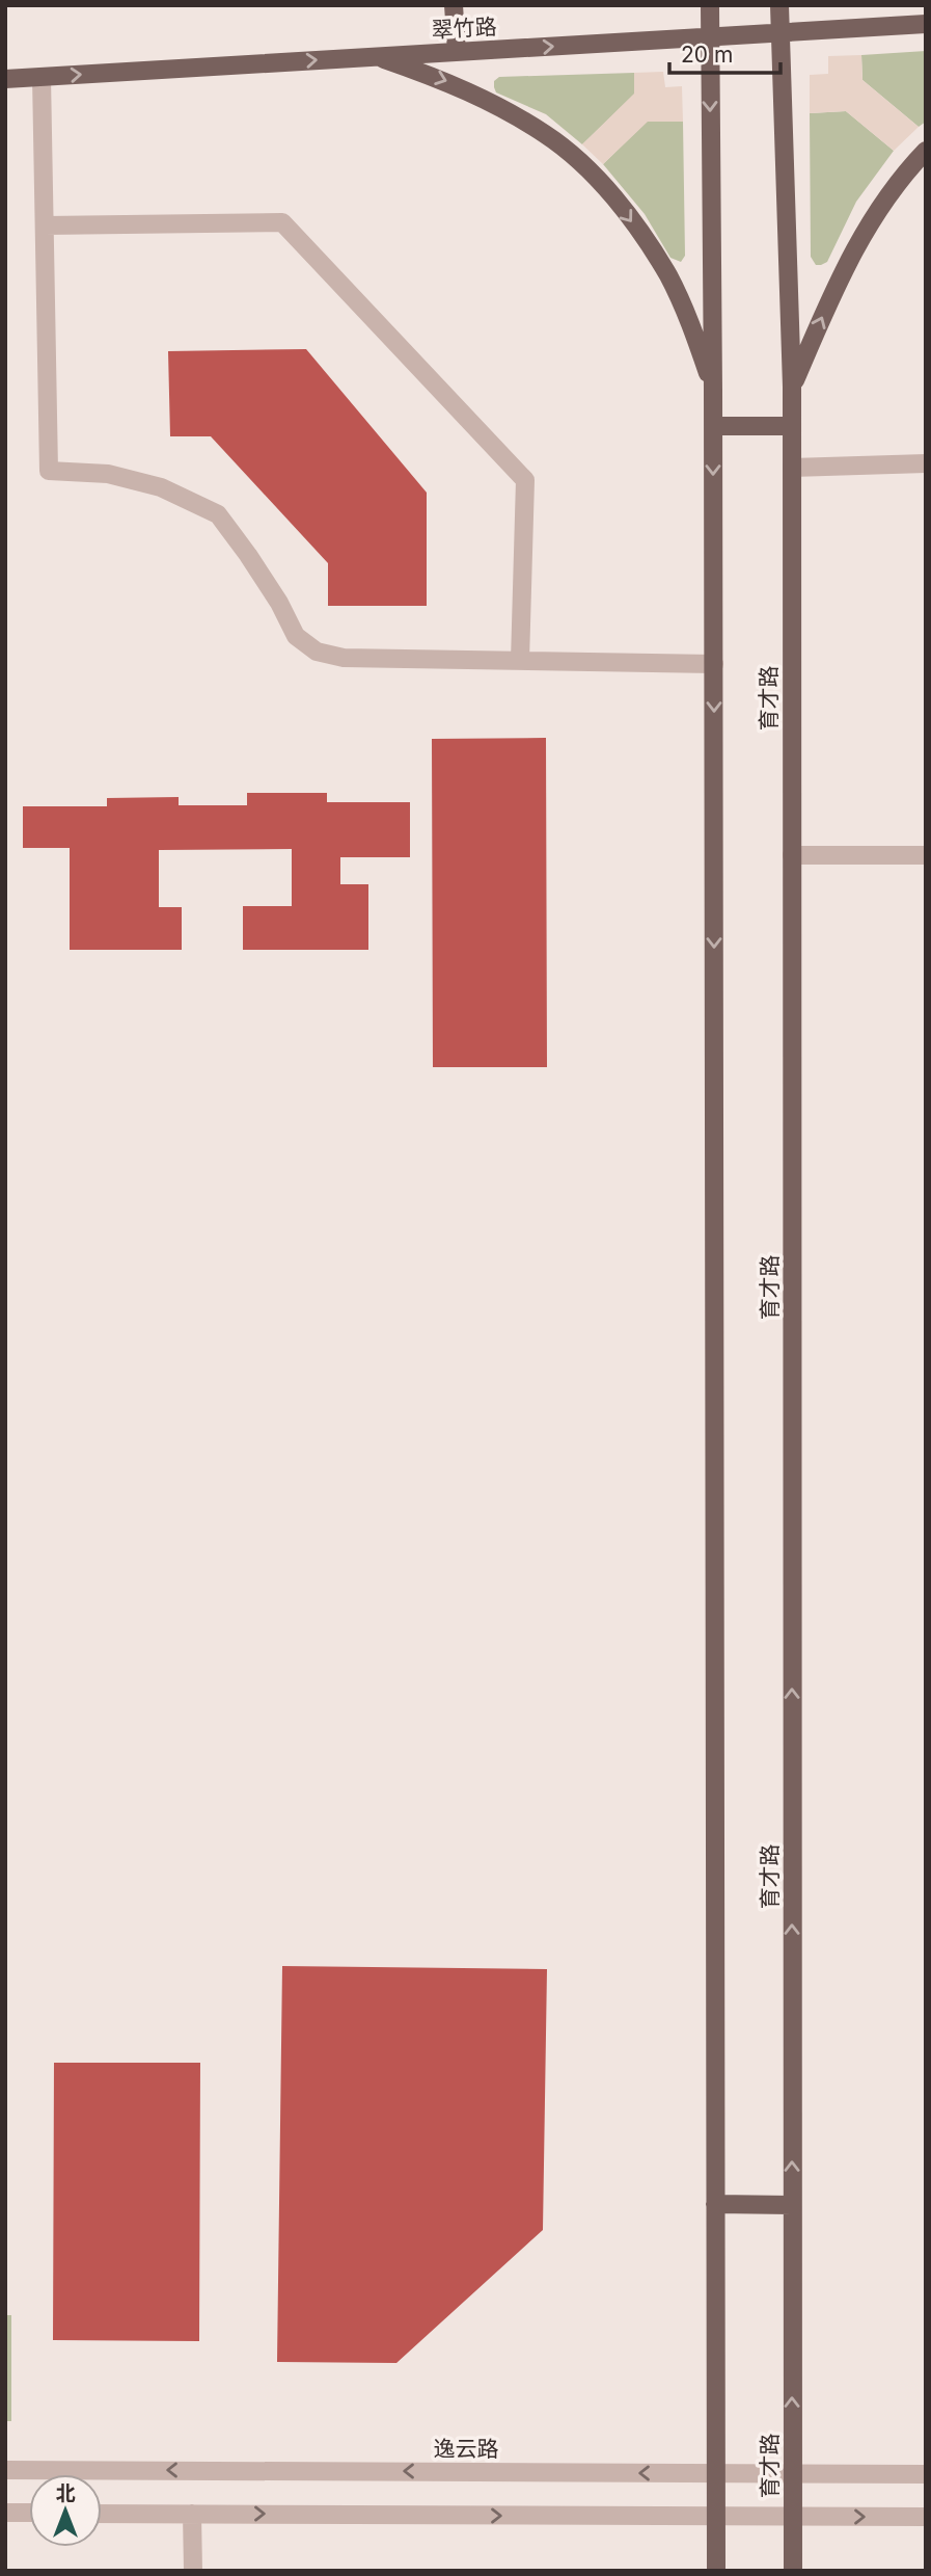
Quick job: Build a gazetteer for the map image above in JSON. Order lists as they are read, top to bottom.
{
  "streets": {
    "main road": ["翠竹路", "育才路"],
    "street": ["逸云路"]
  },
  "crossings": [
    ["翠竹路", "育才路"],
    ["育才路", "逸云路"]
  ],
  "one_way": ["翠竹路"],
  "scale_bar": "20 m",
  "north": "top"
}
